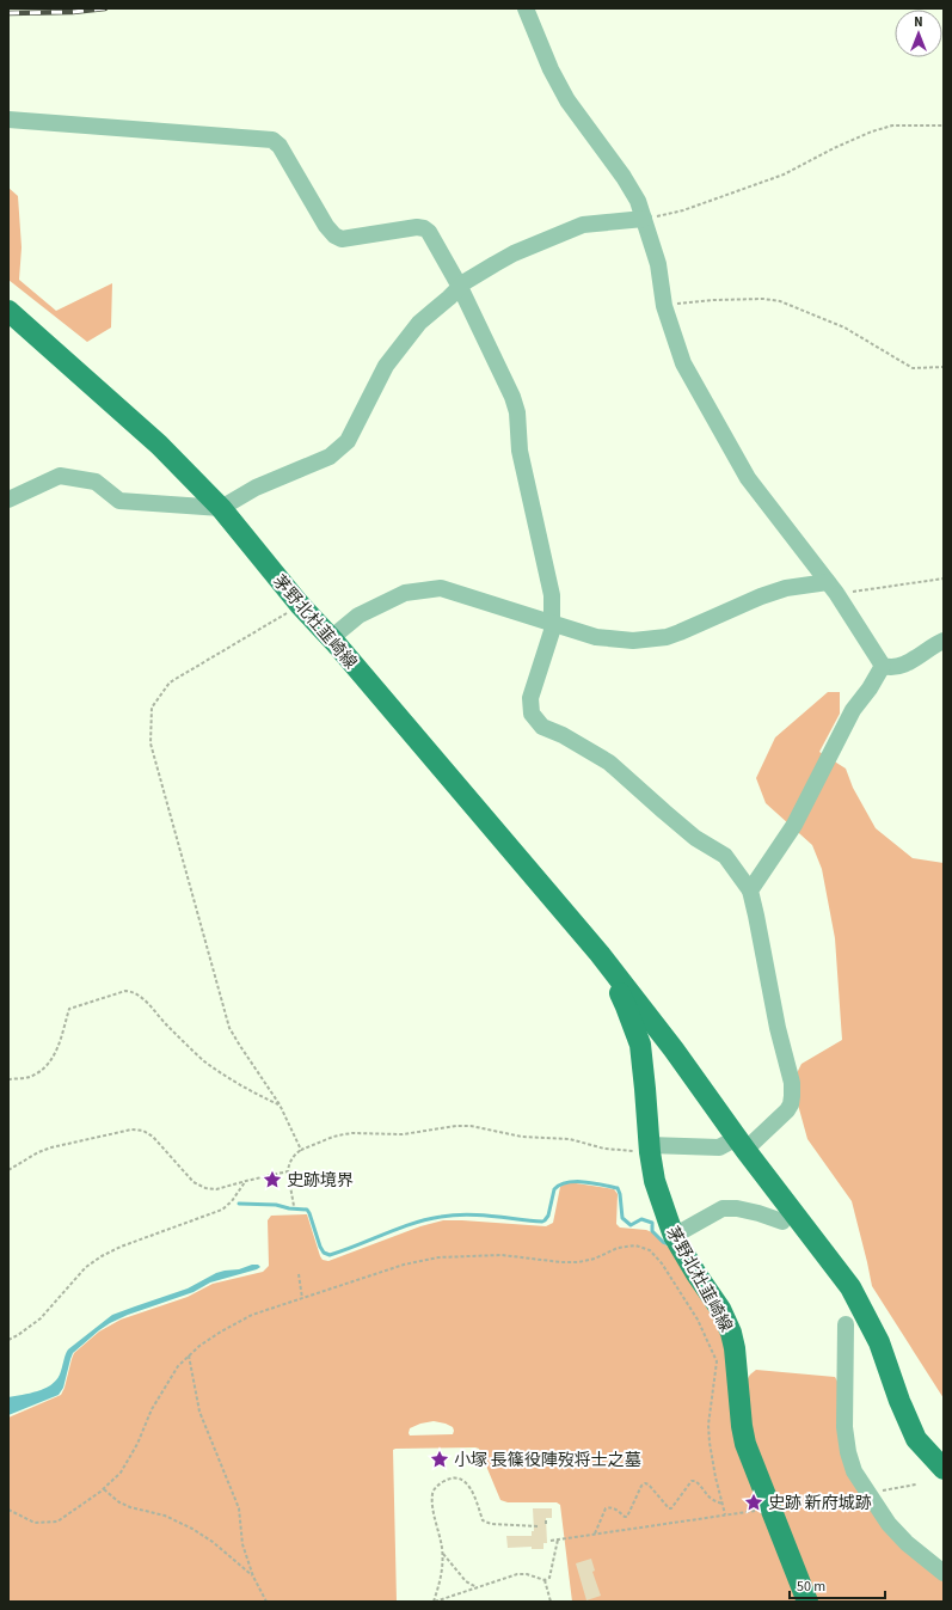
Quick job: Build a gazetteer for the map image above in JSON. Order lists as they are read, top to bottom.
{
  "streets": {
    "main road": ["茅野北杜韮崎線"]
  },
  "places": {
    "place": ["史跡境界", "小塚 長篠役陣歿将士之墓", "史跡 新府城跡"]
  },
  "scale_bar": "50 m",
  "north": "top"
}
